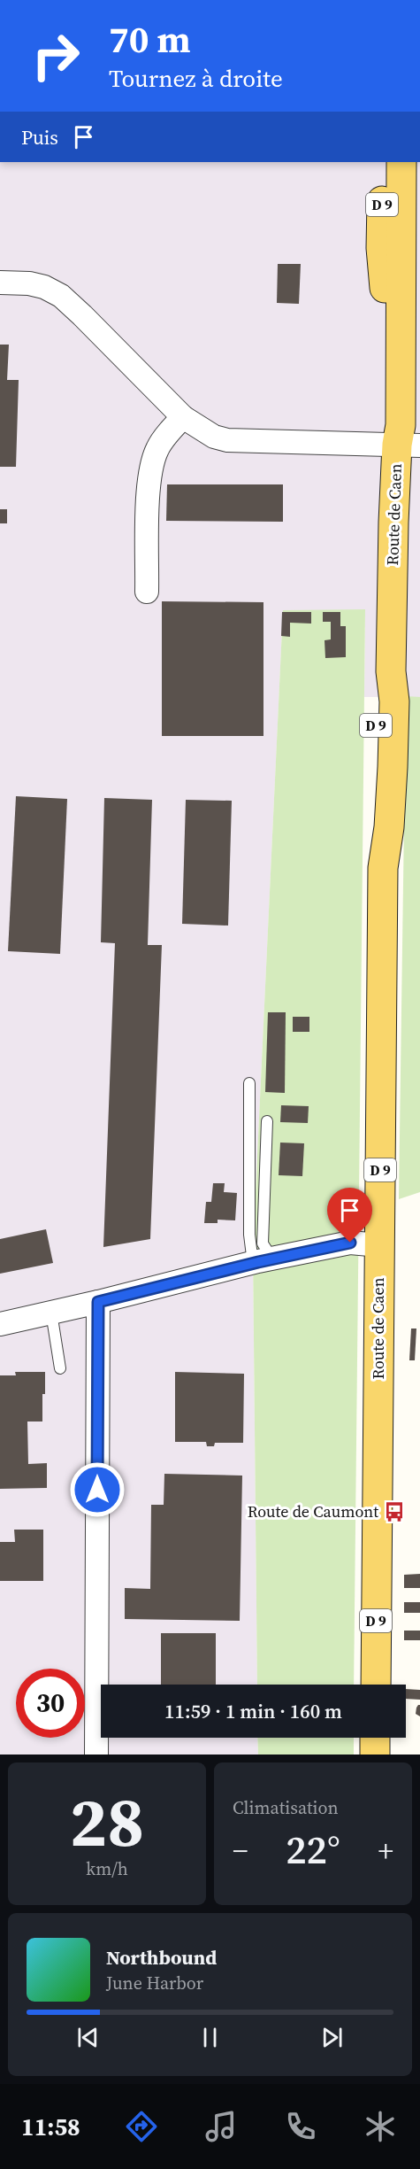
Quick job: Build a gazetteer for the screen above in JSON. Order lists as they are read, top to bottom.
{
  "streets": {
    "main road": ["D 9", "Route de Caen"]
  },
  "places": {
    "bus stop": ["Route de Caumont"]
  },
  "page": {
    "turn": ["70 m", "Tournez à droite"],
    "then": "Puis",
    "limit": "30",
    "trip": "11:59 · 1 min · 160 m",
    "tile": [
      ["28", "km/h"],
      "Climatisation"
    ],
    "heat": ["−", "22°", "+"],
    "song": ["Northbound", "June Harbor"],
    "tabs": "11:58"
  }
}
